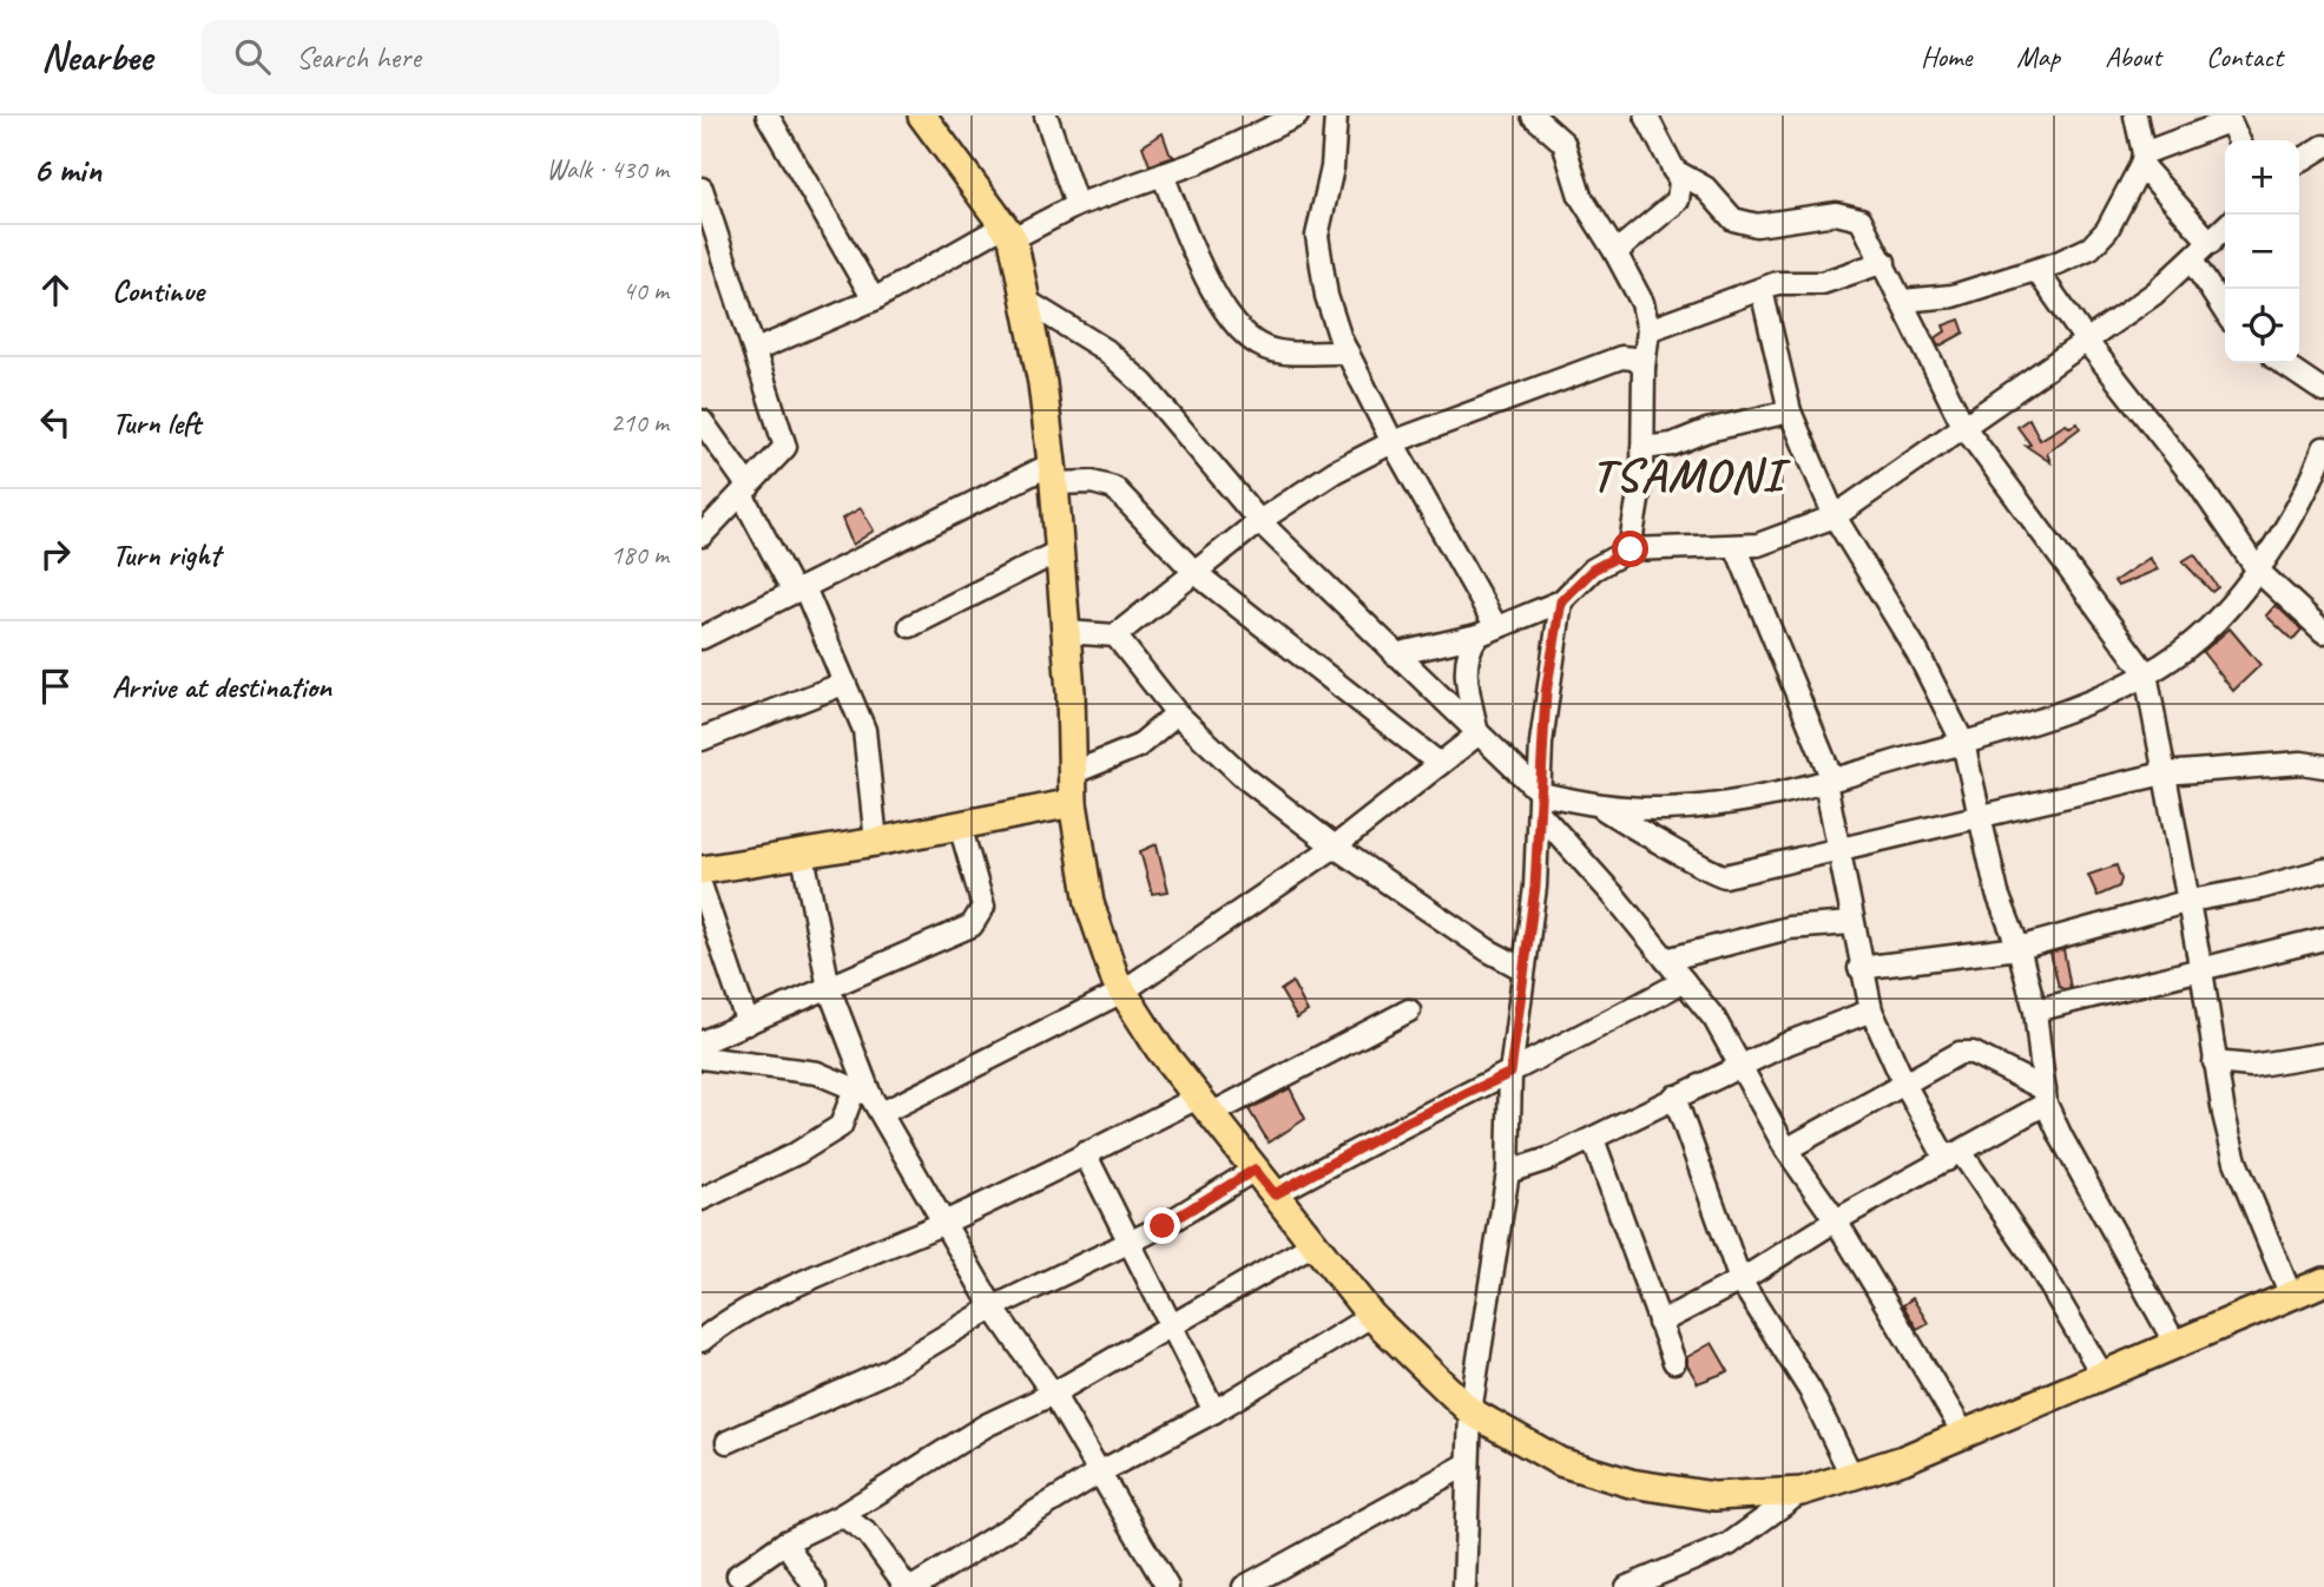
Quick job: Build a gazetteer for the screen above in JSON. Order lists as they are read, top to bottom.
{
  "districts": ["TSAMONI"],
  "page": {
    "header": "Nearbee",
    "search": "Search here",
    "nav": [
      "Home",
      "Map",
      "About",
      "Contact"
    ],
    "heading": ["6 min", "Walk · 430 m"],
    "map_buttons": ["+", "−"],
    "list": [
      ["Continue", "40 m"],
      ["Turn left", "210 m"],
      ["Turn right", "180 m"],
      "Arrive at destination"
    ]
  }
}
